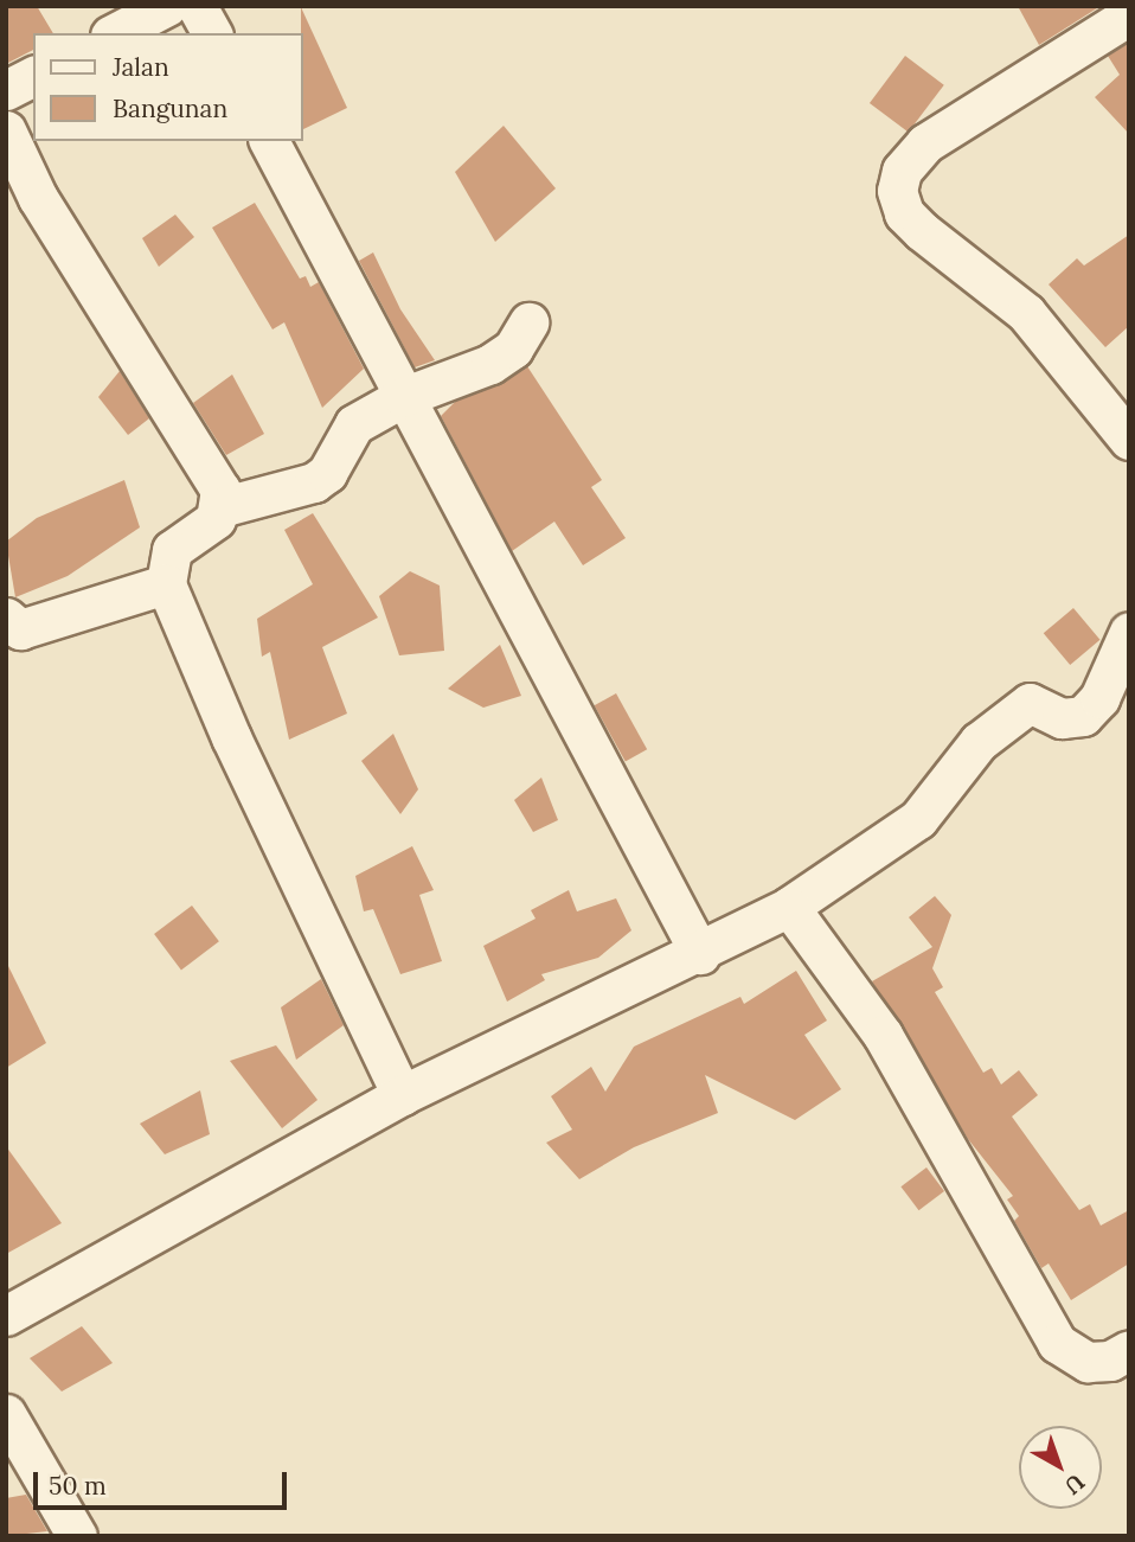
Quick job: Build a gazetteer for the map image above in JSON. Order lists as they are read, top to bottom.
{
  "legend": ["Jalan", "Bangunan"],
  "scale_bar": "50 m",
  "north": "bottom right"
}
